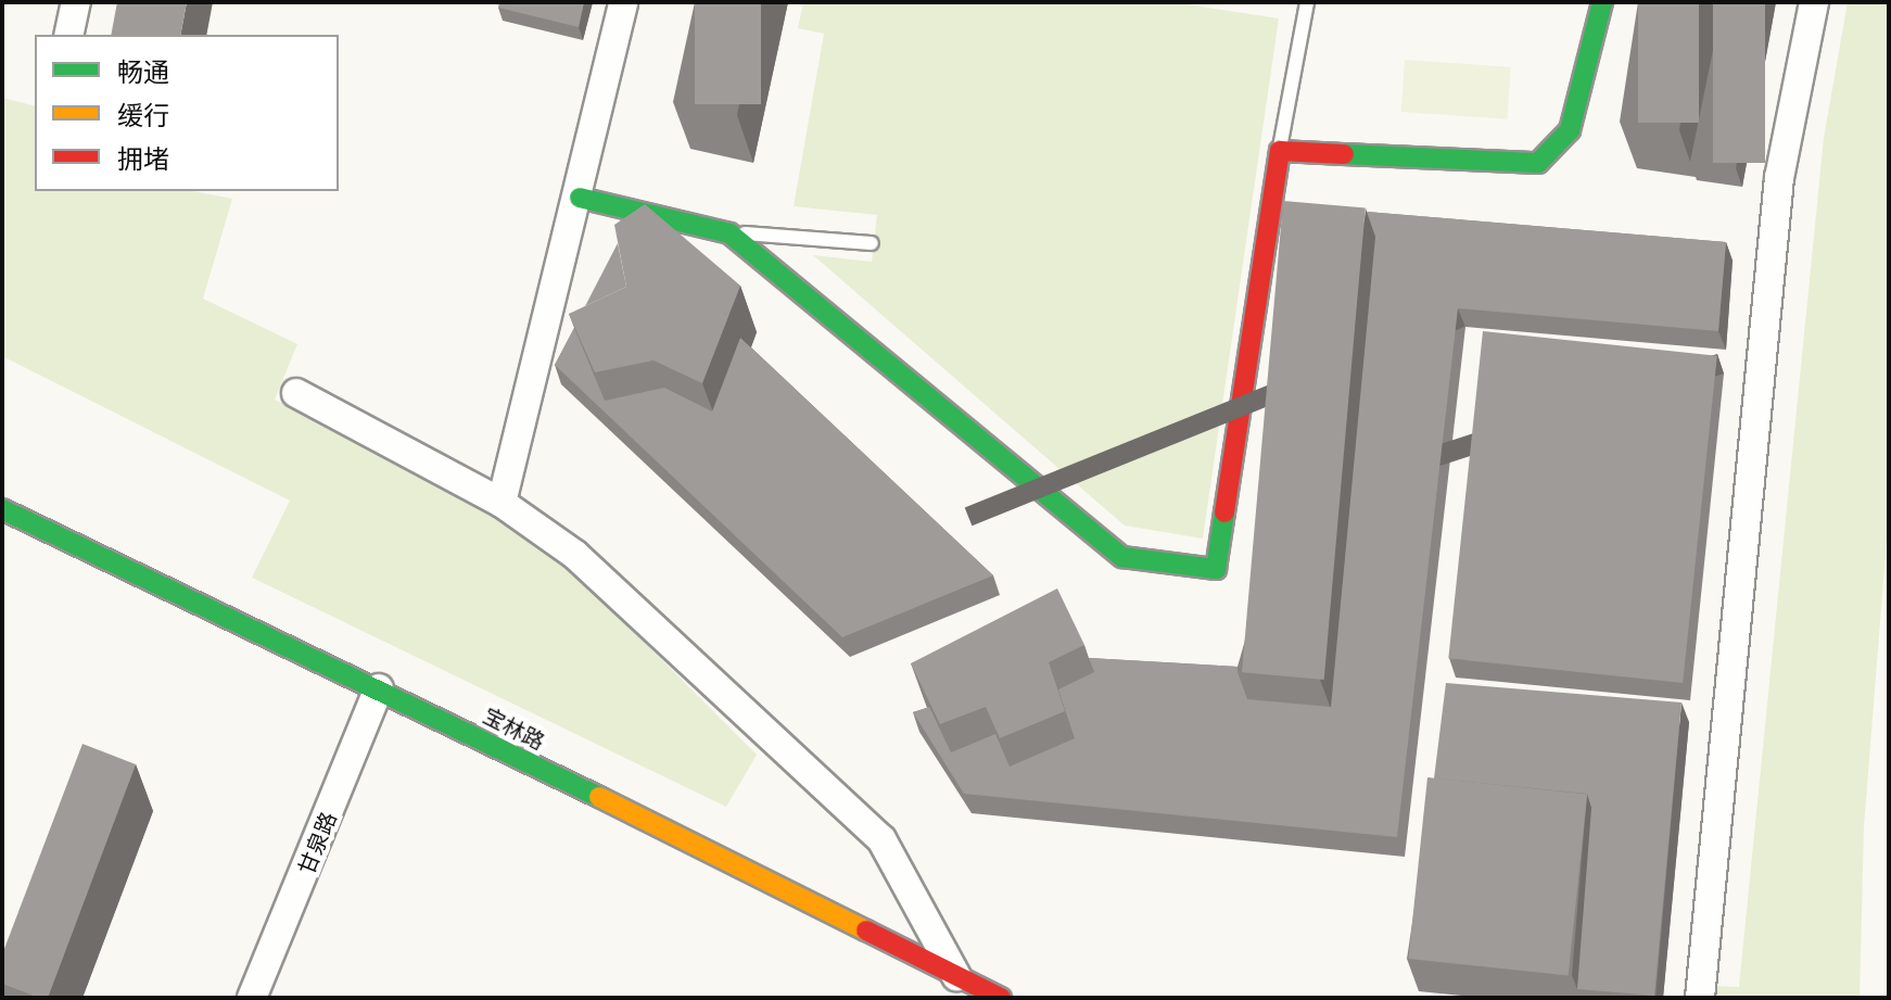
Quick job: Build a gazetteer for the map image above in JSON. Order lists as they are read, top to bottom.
{
  "streets": {
    "street": ["宝林路", "甘泉路"]
  },
  "crossings": [
    ["宝林路", "甘泉路"]
  ],
  "legend": ["畅通", "缓行", "拥堵"]
}
